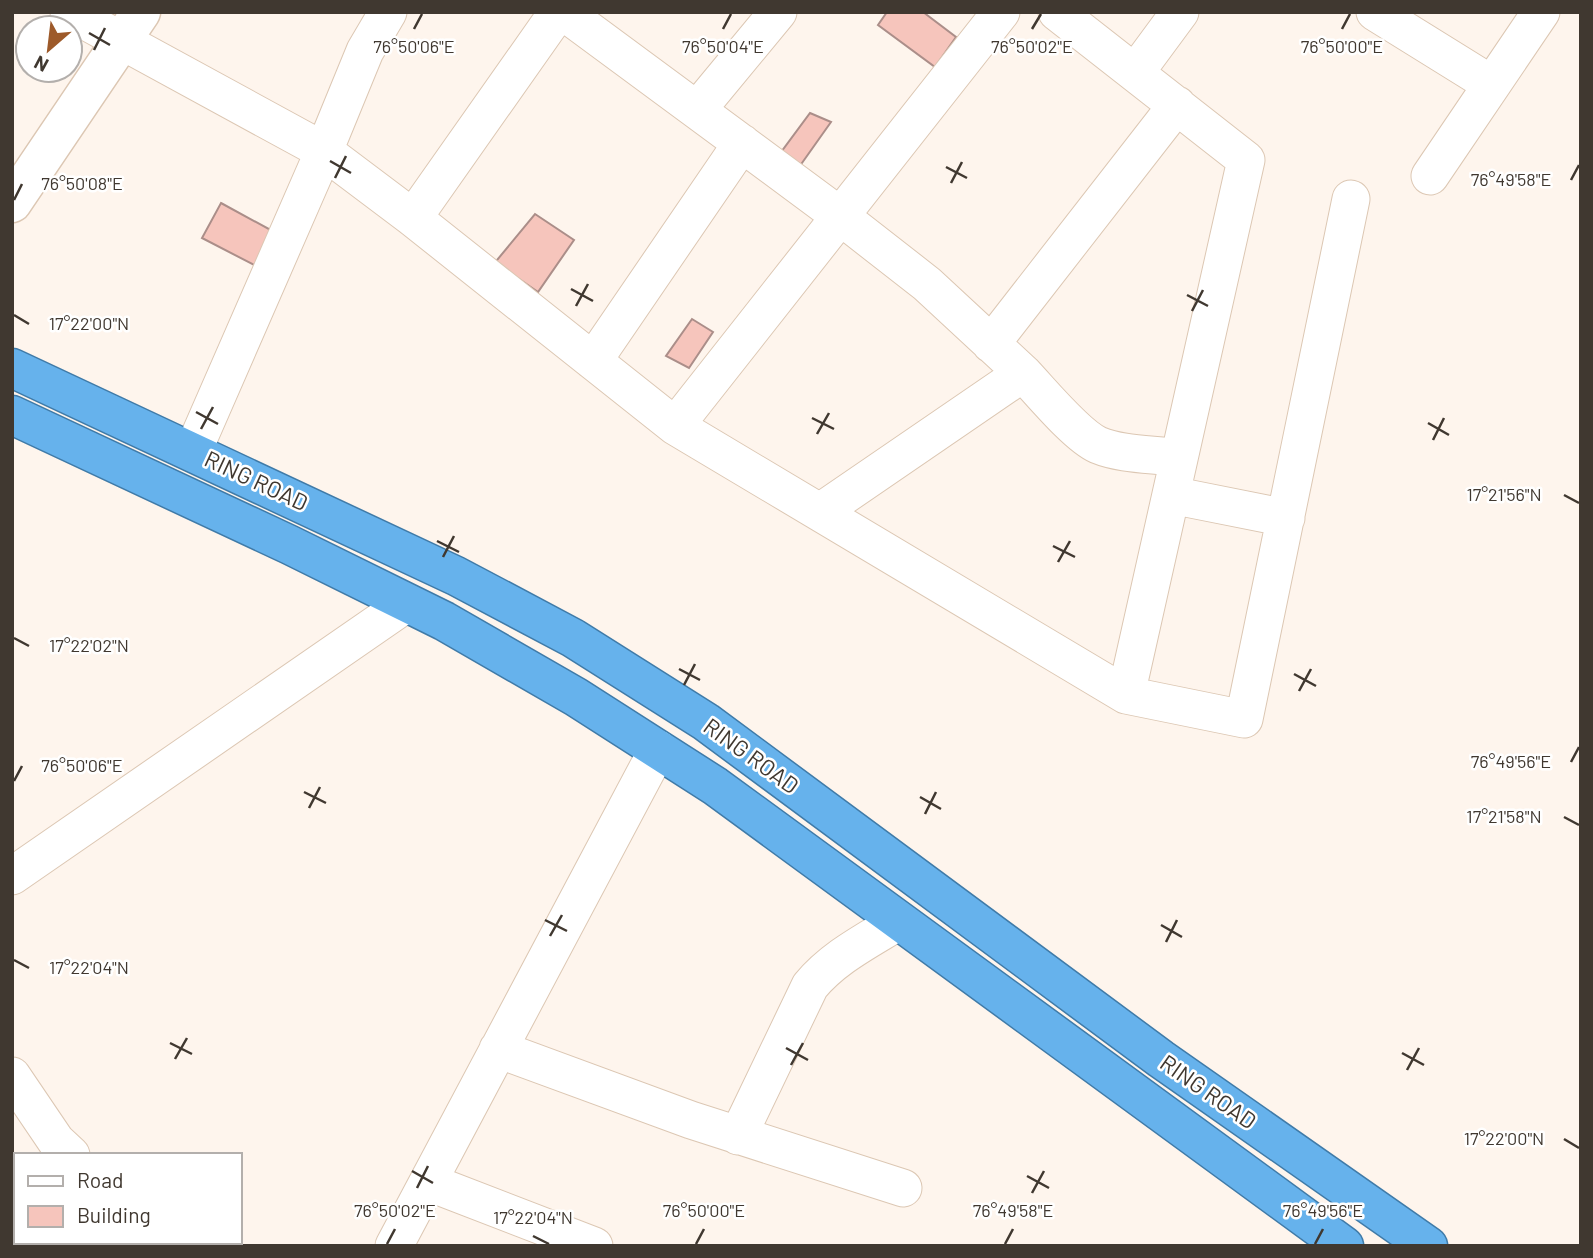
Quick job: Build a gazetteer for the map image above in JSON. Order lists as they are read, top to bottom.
{
  "streets": {
    "highway": ["RING ROAD"]
  },
  "legend": ["Road", "Building"],
  "north": "bottom left",
  "coordinates": [
    "76°50'06\"E",
    "76°50'04\"E",
    "76°50'02\"E",
    "76°50'00\"E",
    "76°49'58\"E",
    "76°50'08\"E",
    "17°22'00\"N",
    "17°21'56\"N",
    "17°22'02\"N",
    "76°49'56\"E",
    "17°21'58\"N",
    "17°22'04\"N"
  ]
}
